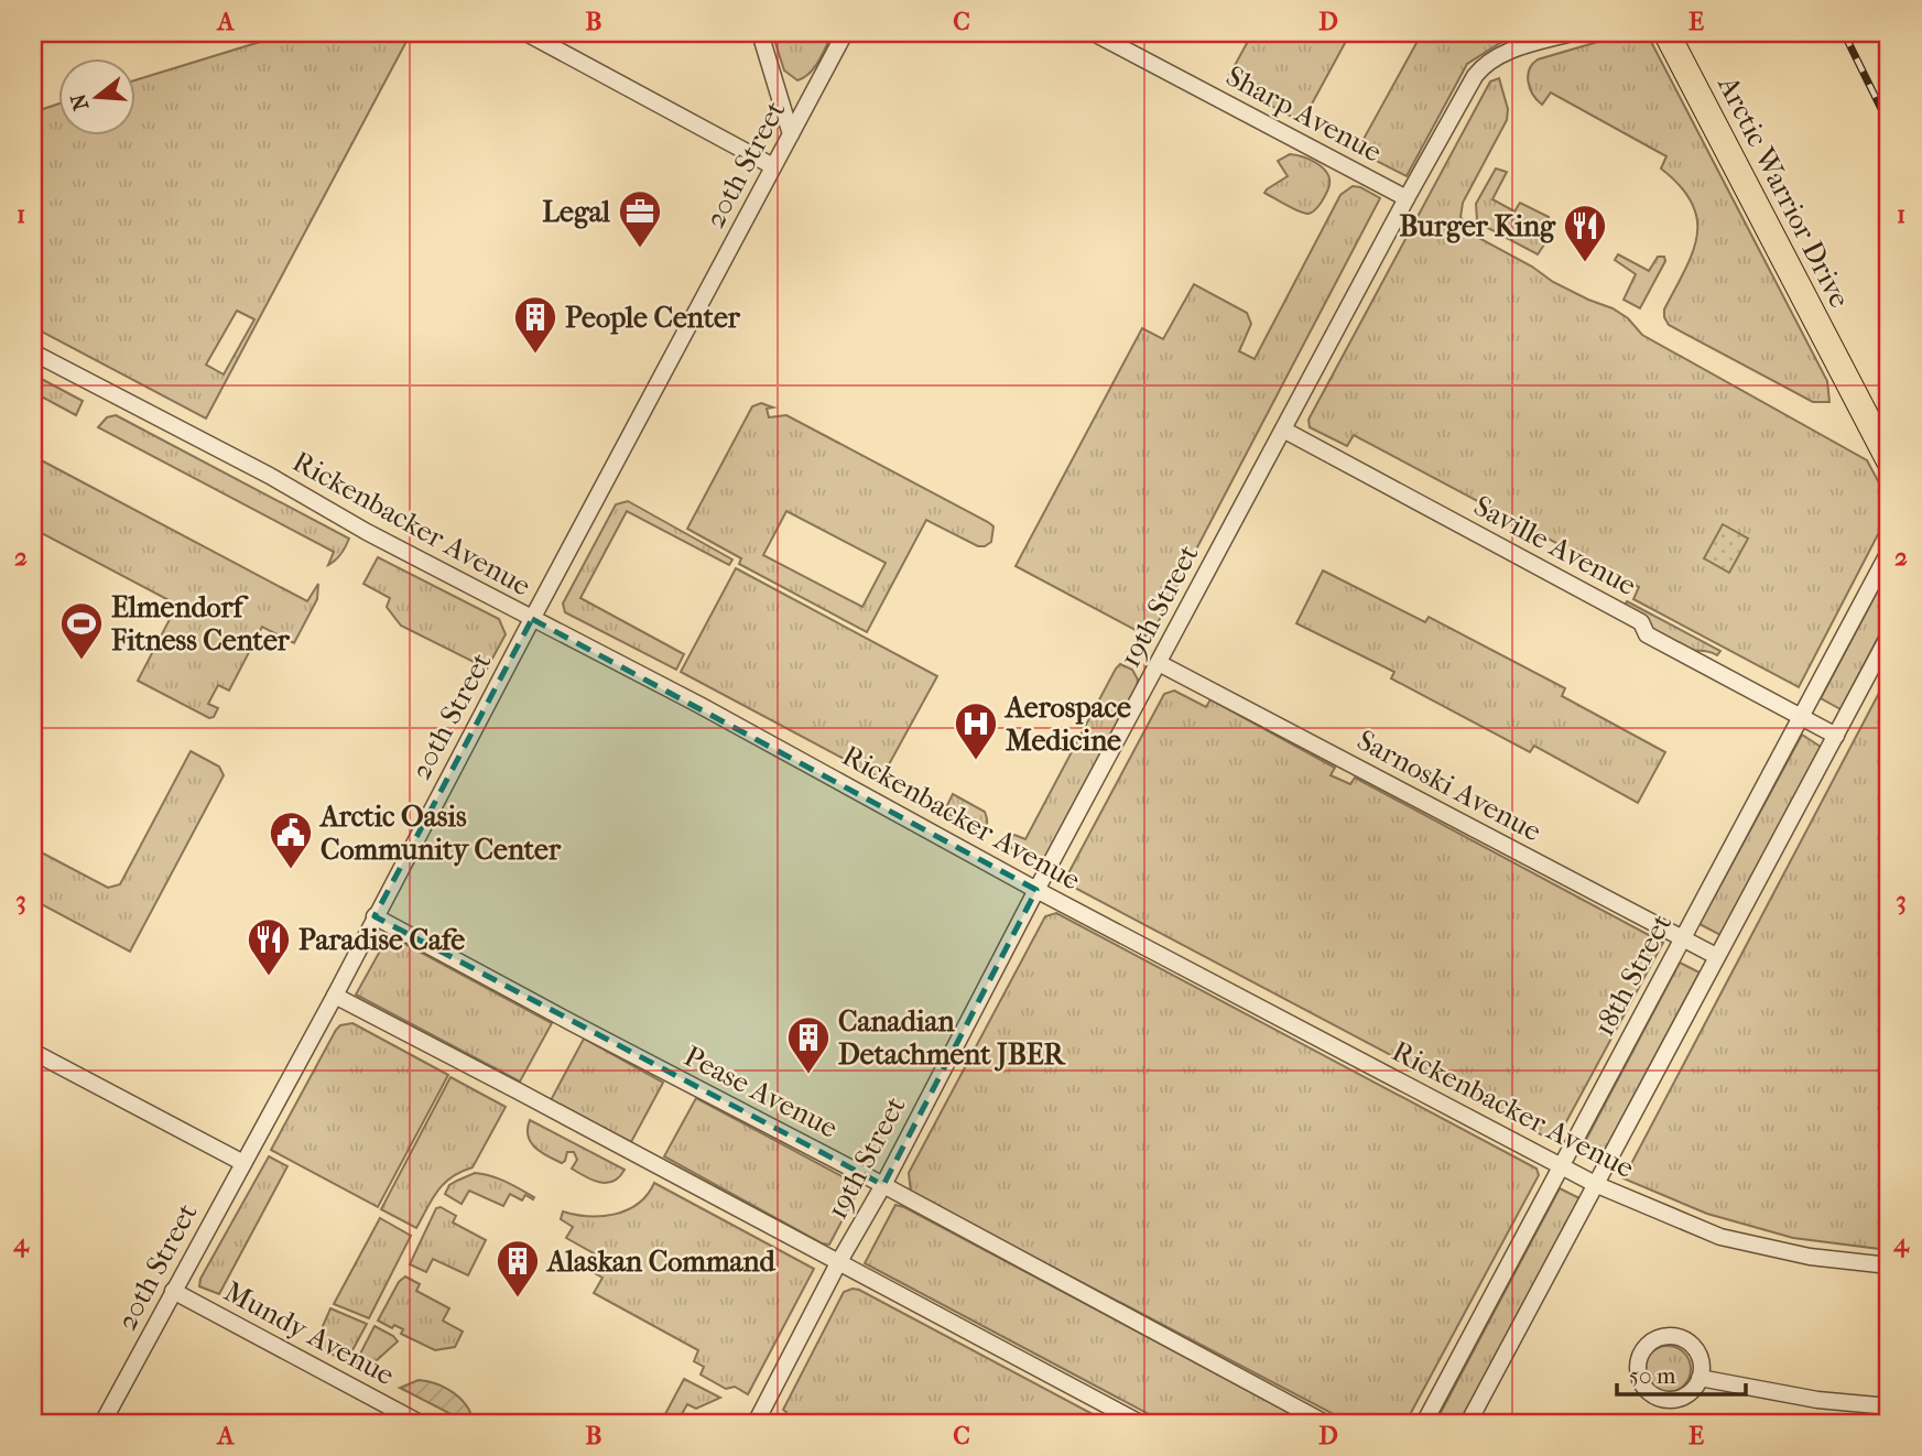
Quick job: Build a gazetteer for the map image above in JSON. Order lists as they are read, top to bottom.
{
  "streets": {
    "main road": ["Arctic Warrior Drive"],
    "street": [
      "Sharp Avenue",
      "20th Street",
      "Rickenbacker Avenue",
      "Saville Avenue",
      "19th Street",
      "Sarnoski Avenue",
      "18th Street",
      "Pease Avenue",
      "Mundy Avenue"
    ]
  },
  "crossings": [
    ["Sharp Avenue", "19th Street"],
    ["20th Street", "Rickenbacker Avenue"],
    ["20th Street", "Pease Avenue"],
    ["20th Street", "Mundy Avenue"],
    ["Rickenbacker Avenue", "19th Street"],
    ["Rickenbacker Avenue", "18th Street"],
    ["Saville Avenue", "19th Street"],
    ["Saville Avenue", "18th Street"],
    ["19th Street", "Sarnoski Avenue"],
    ["19th Street", "Pease Avenue"],
    ["Sarnoski Avenue", "18th Street"]
  ],
  "places": {
    "office": ["Legal"],
    "restaurant": ["Burger King", "Paradise Cafe"],
    "building": ["People Center", "Canadian Detachment JBER", "Alaskan Command"],
    "sports": ["Elmendorf Fitness Center"],
    "hospital": ["Aerospace Medicine"],
    "public building": ["Arctic Oasis Community Center"]
  },
  "scale_bar": "50 m",
  "north": "left",
  "grid": {
    "columns": [
      "A",
      "B",
      "C",
      "D",
      "E"
    ],
    "rows": [
      "1",
      "2",
      "3",
      "4"
    ]
  }
}
